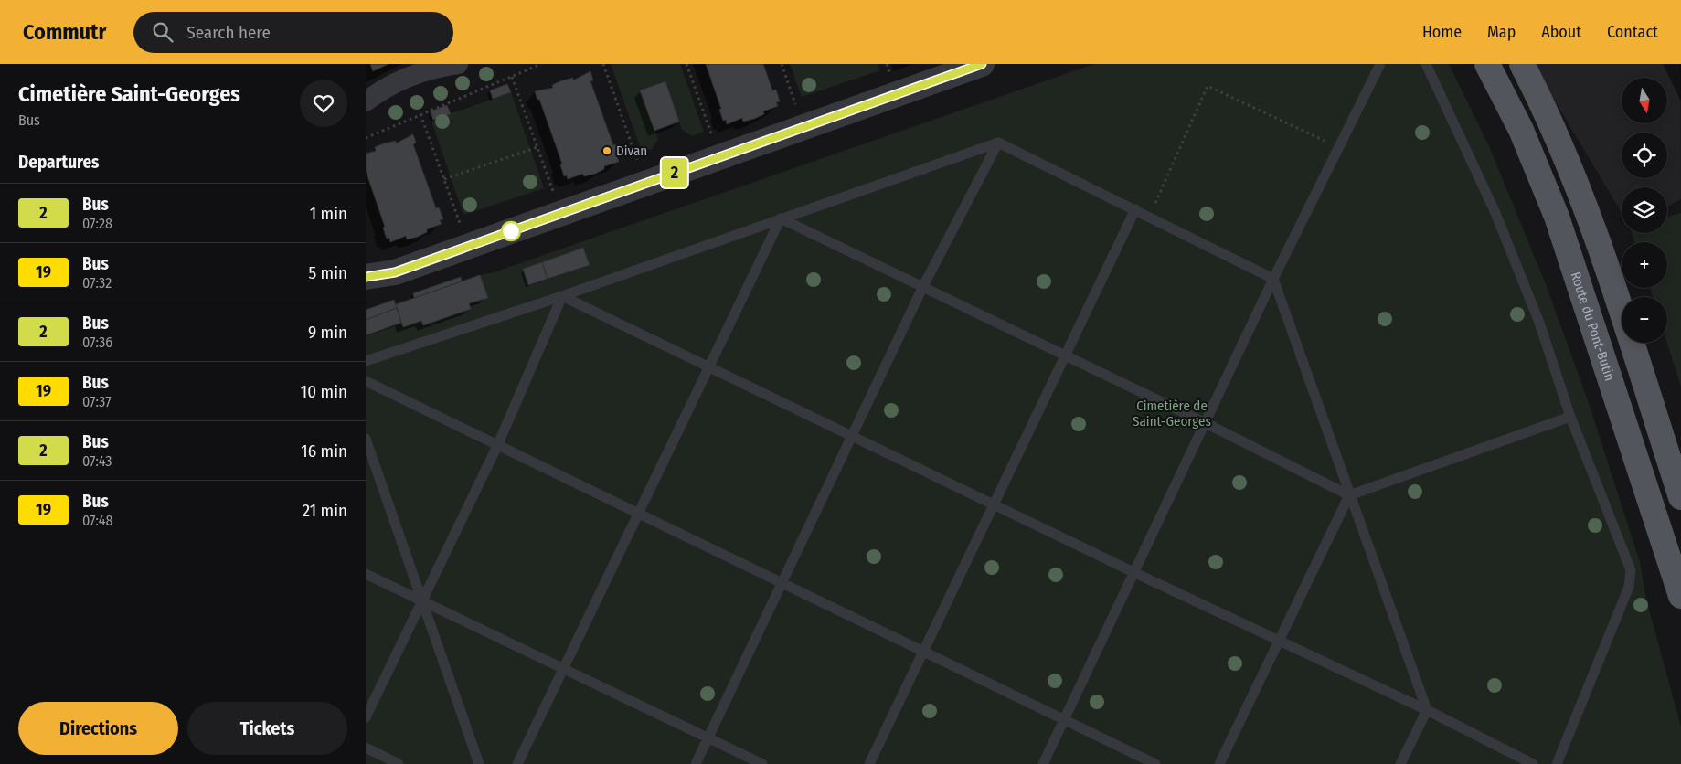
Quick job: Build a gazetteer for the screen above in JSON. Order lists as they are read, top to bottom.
{
  "streets": {
    "main road": ["Route du Pont-Butin"]
  },
  "parks": ["Cimetière de Saint-Georges"],
  "places": ["Divan"],
  "lines": ["bus line 2"],
  "north": "bottom",
  "page": {
    "header": "Commutr",
    "search": "Search here",
    "nav": [
      "Home",
      "Map",
      "About",
      "Contact"
    ],
    "heading": [
      ["Cimetière Saint-Georges", "Bus"],
      "Departures"
    ],
    "on_map": "2",
    "map_buttons": ["+", "−"],
    "list": [
      {
        "mark": "2",
        "name": "Bus",
        "note": "07:28",
        "value": "1 min"
      },
      {
        "mark": "19",
        "name": "Bus",
        "note": "07:32",
        "value": "5 min"
      },
      {
        "mark": "2",
        "name": "Bus",
        "note": "07:36",
        "value": "9 min"
      },
      {
        "mark": "19",
        "name": "Bus",
        "note": "07:37",
        "value": "10 min"
      },
      {
        "mark": "2",
        "name": "Bus",
        "note": "07:43",
        "value": "16 min"
      },
      {
        "mark": "19",
        "name": "Bus",
        "note": "07:48",
        "value": "21 min"
      }
    ],
    "buttons": ["Directions", "Tickets"]
  }
}
